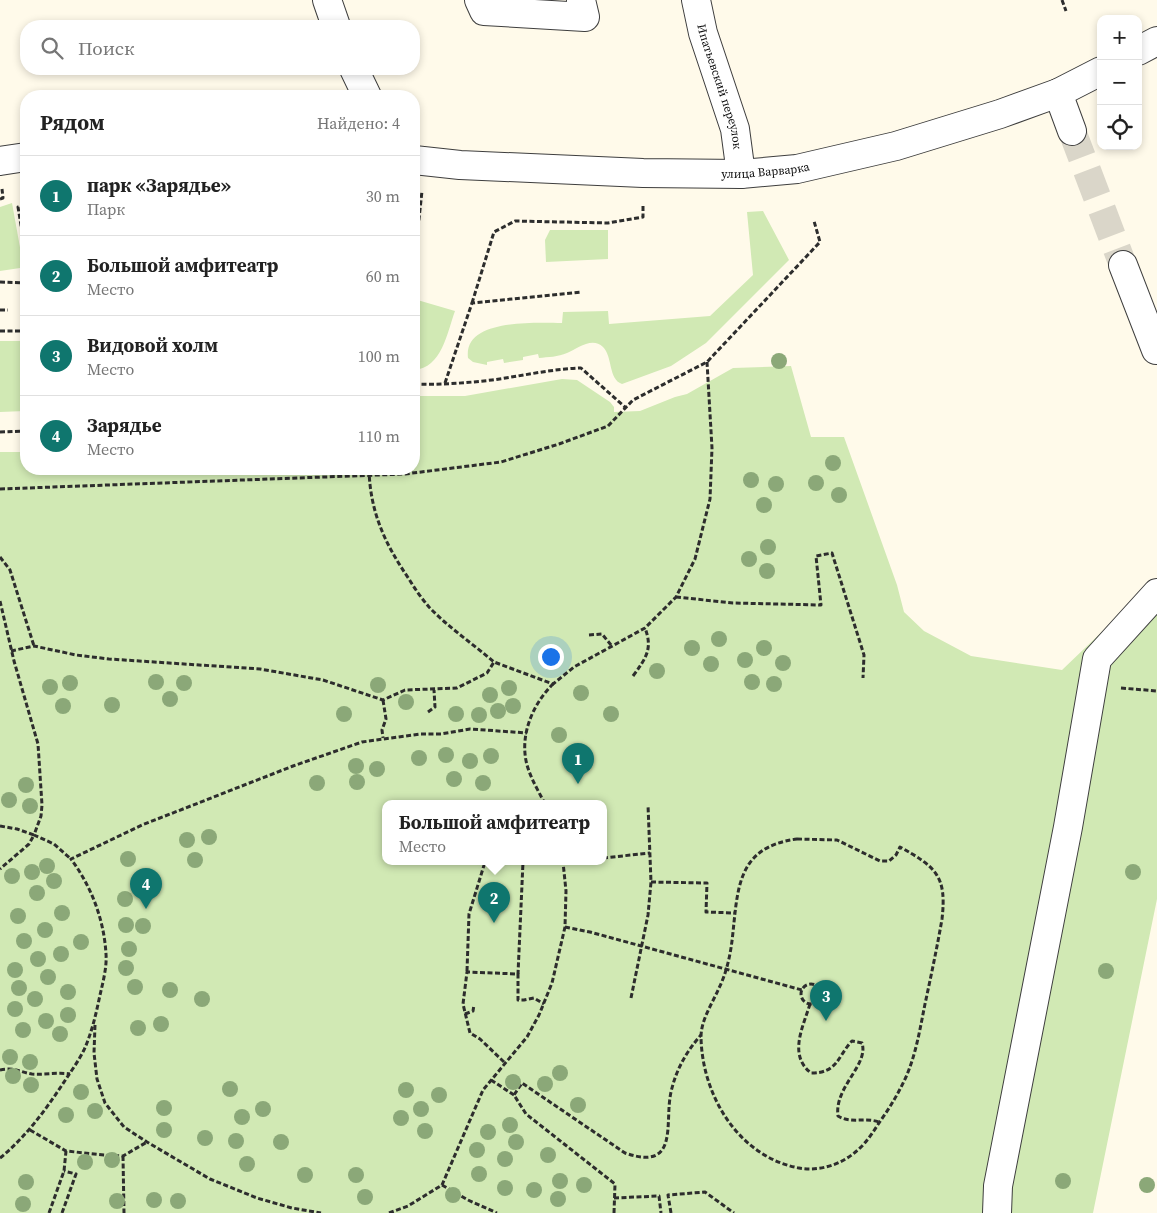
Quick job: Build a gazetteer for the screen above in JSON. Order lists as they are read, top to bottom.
{
  "streets": {
    "street": ["Ипатьевский переулок", "улица Варварка"]
  },
  "crossings": [
    ["Ипатьевский переулок", "улица Варварка"]
  ],
  "page": {
    "map_buttons": ["+", "−"],
    "search": "Поиск",
    "heading": ["Рядом", "Найдено: 4"],
    "list": [
      {
        "mark": "1",
        "name": "парк «Зарядье»",
        "note": "Парк",
        "value": "30 m"
      },
      {
        "mark": "2",
        "name": "Большой амфитеатр",
        "note": "Место",
        "value": "60 m"
      },
      {
        "mark": "3",
        "name": "Видовой холм",
        "note": "Место",
        "value": "100 m"
      },
      {
        "mark": "4",
        "name": "Зарядье",
        "note": "Место",
        "value": "110 m"
      }
    ],
    "pins": [
      "1",
      "4",
      "2",
      "3"
    ],
    "popup": ["Большой амфитеатр", "Место"]
  }
}
